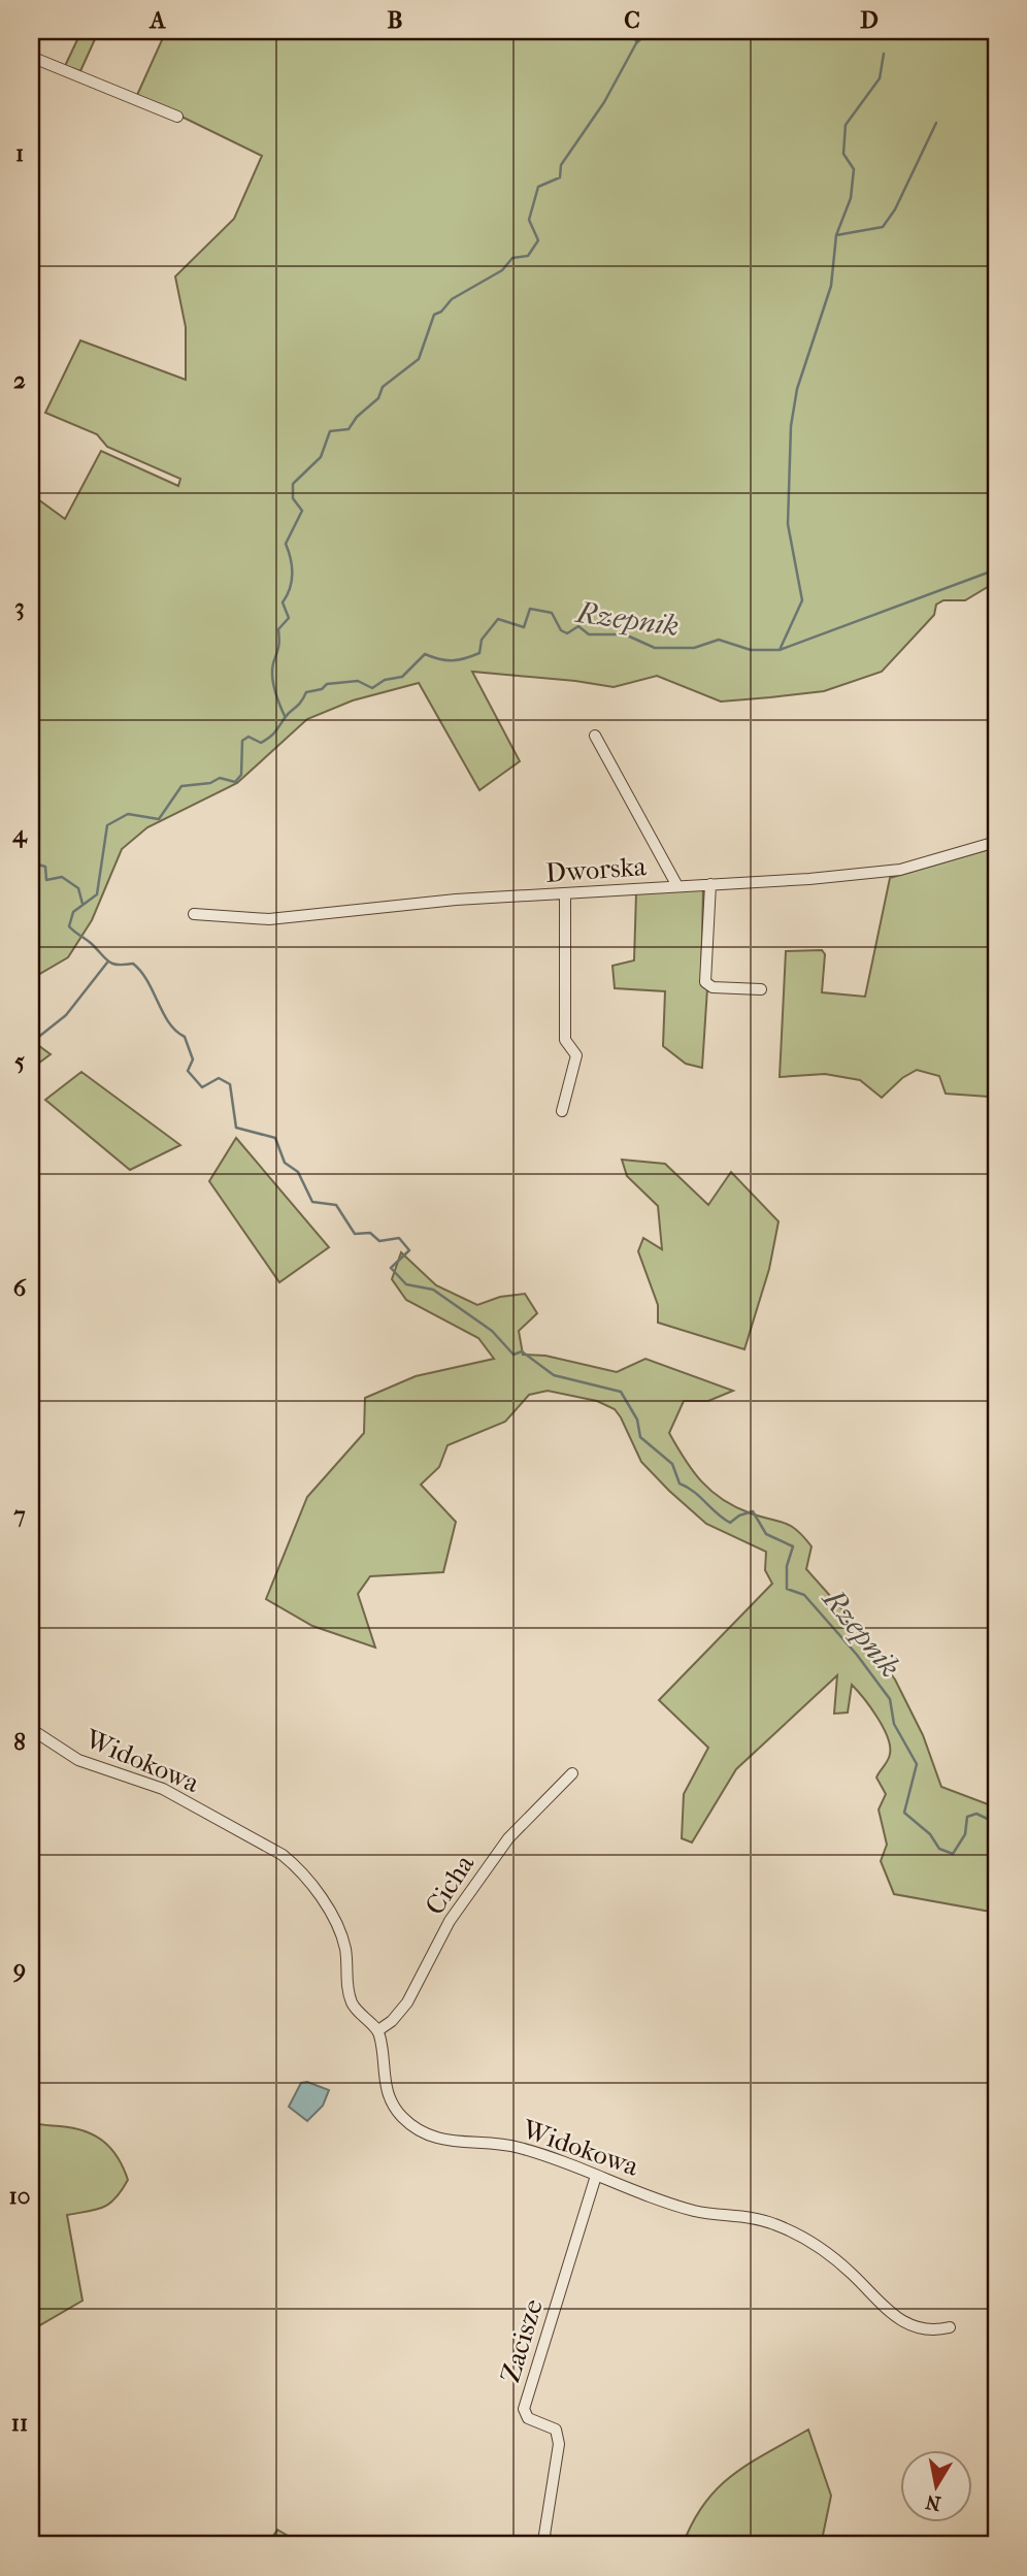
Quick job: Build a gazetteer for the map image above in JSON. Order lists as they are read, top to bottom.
{
  "streets": {
    "street": [
      "Dworska",
      "Widokowa",
      "Cicha",
      "Zacisze"
    ]
  },
  "crossings": [
    ["Widokowa", "Cicha"],
    ["Widokowa", "Zacisze"]
  ],
  "water": ["Rzepnik"],
  "north": "bottom",
  "grid": {
    "columns": [
      "A",
      "B",
      "C",
      "D"
    ],
    "rows": [
      "1",
      "2",
      "3",
      "4",
      "5",
      "6",
      "7",
      "8",
      "9",
      "10",
      "11"
    ]
  }
}
